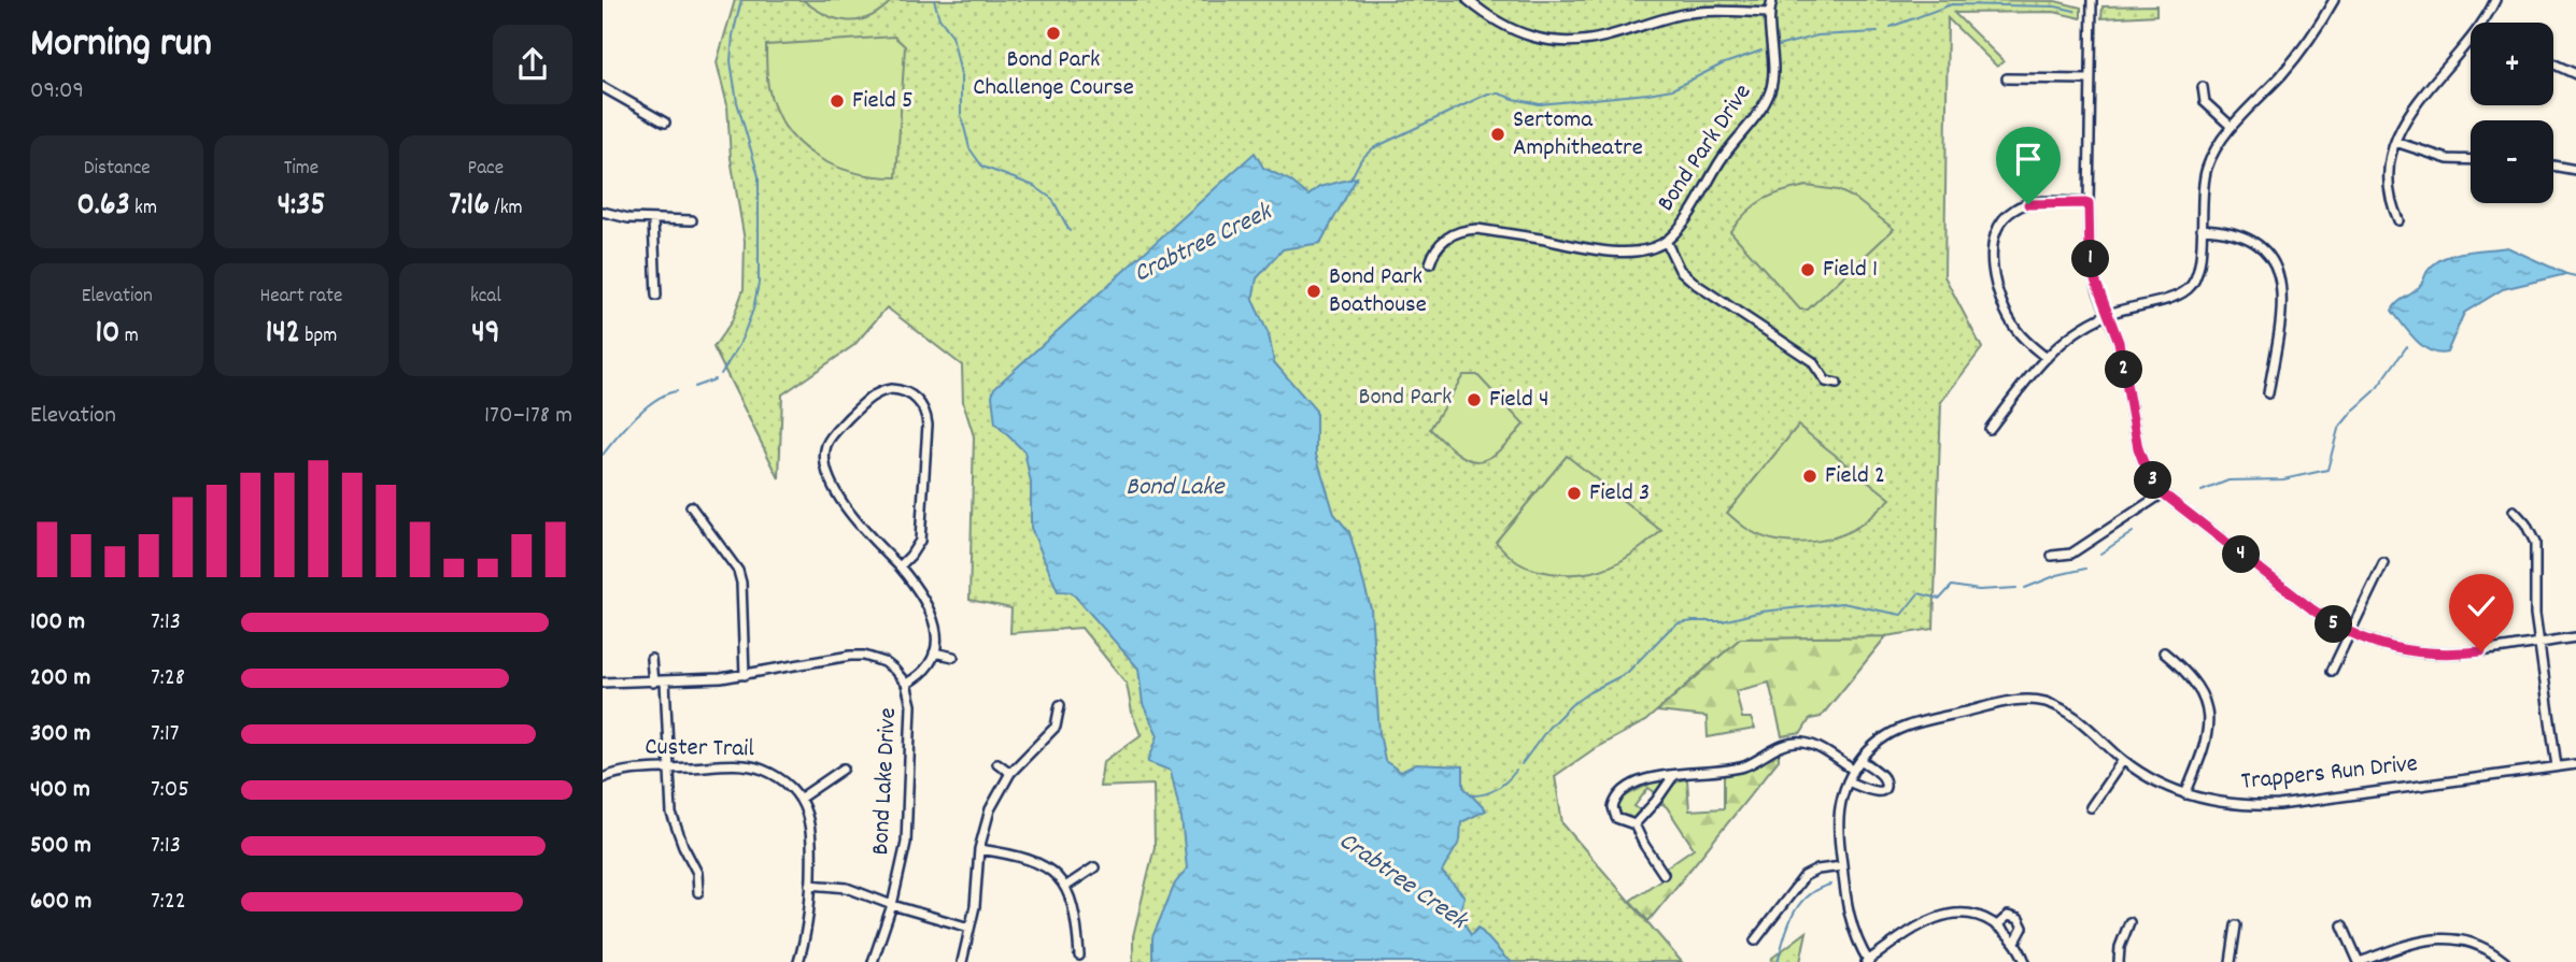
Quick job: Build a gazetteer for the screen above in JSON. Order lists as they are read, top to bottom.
{
  "streets": {
    "street": [
      "Bond Park Drive",
      "Custer Trail",
      "Trappers Run Drive",
      "Bond Lake Drive"
    ]
  },
  "water": ["Crabtree Creek", "Bond Lake"],
  "parks": ["Bond Park"],
  "places": [
    "Bond Park Challenge Course",
    "Field 5",
    "Sertoma Amphitheatre",
    "Field 1",
    "Bond Park Boathouse",
    "Field 4",
    "Field 2",
    "Field 3"
  ],
  "page": {
    "heading": ["Morning run", "09:09"],
    "map_buttons": ["+", "−"],
    "stats": [
      ["Distance", "0.63 km"],
      ["Time", "4:35"],
      ["Pace", "7:16 /km"],
      ["Elevation", "10 m"],
      ["Heart rate", "142 bpm"],
      ["kcal", "49"]
    ],
    "pins": [
      "1",
      "2",
      "3",
      "4",
      "5"
    ],
    "chart": ["Elevation", "170–178 m"],
    "list": [
      {
        "name": "100 m",
        "note": "7:13"
      },
      {
        "name": "200 m",
        "note": "7:28"
      },
      {
        "name": "300 m",
        "note": "7:17"
      },
      {
        "name": "400 m",
        "note": "7:05"
      },
      {
        "name": "500 m",
        "note": "7:13"
      },
      {
        "name": "600 m",
        "note": "7:22"
      }
    ]
  }
}
